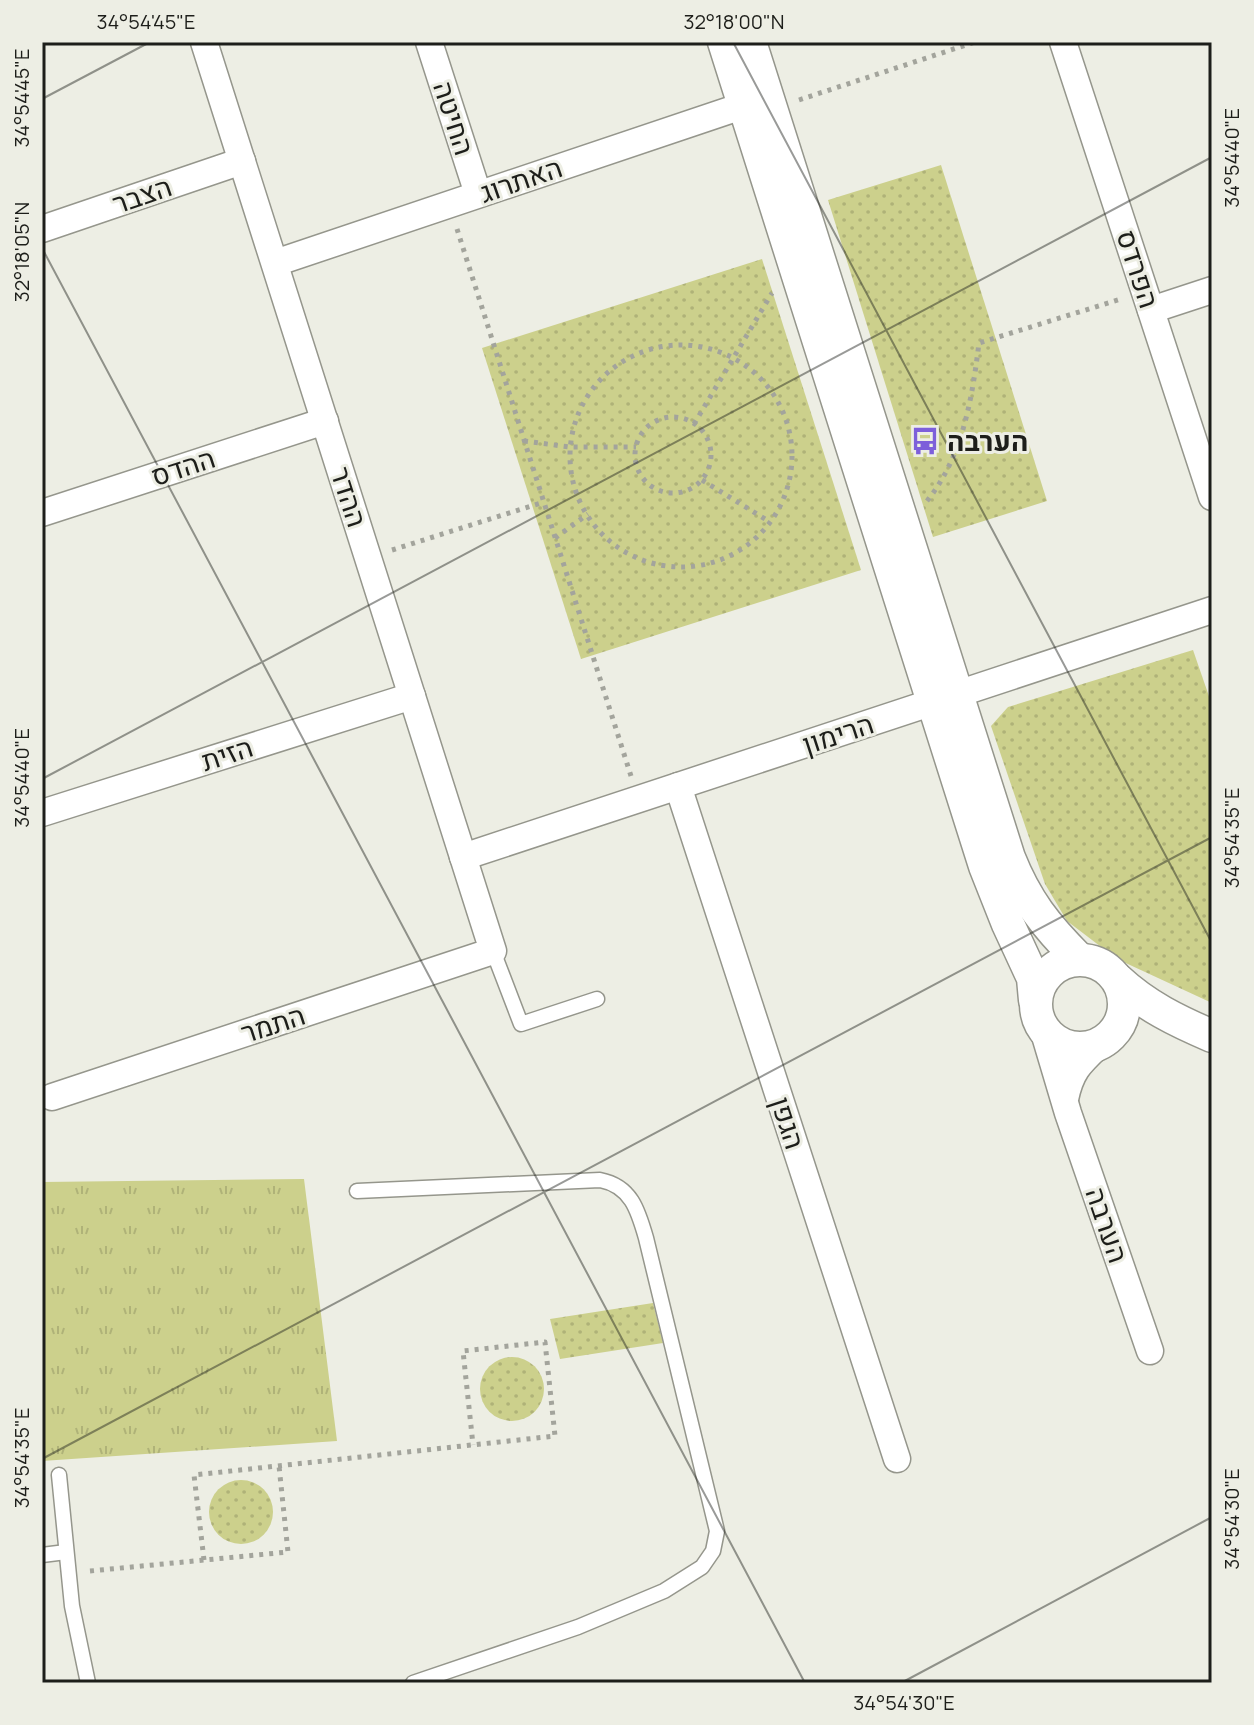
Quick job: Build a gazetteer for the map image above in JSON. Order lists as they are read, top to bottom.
{
  "streets": {
    "street": [
      "החיטה",
      "האתרוג",
      "הצבר",
      "הפרדס",
      "ההדס",
      "ההדר",
      "הרימון",
      "הזית",
      "התמר",
      "הגפן",
      "הערבה"
    ]
  },
  "crossings": [
    ["החיטה", "האתרוג"],
    ["האתרוג", "ההדר"],
    ["האתרוג", "הערבה"],
    ["הצבר", "ההדר"],
    ["ההדס", "ההדר"],
    ["ההדר", "הרימון"],
    ["ההדר", "הזית"],
    ["ההדר", "התמר"],
    ["הרימון", "הגפן"],
    ["הרימון", "הערבה"]
  ],
  "places": {
    "bus stop": ["הערבה"]
  },
  "coordinates": [
    "34°54'45\"E",
    "32°18'00\"N",
    "34°54'40\"E",
    "32°18'05\"N",
    "34°54'35\"E",
    "34°54'30\"E"
  ]
}
